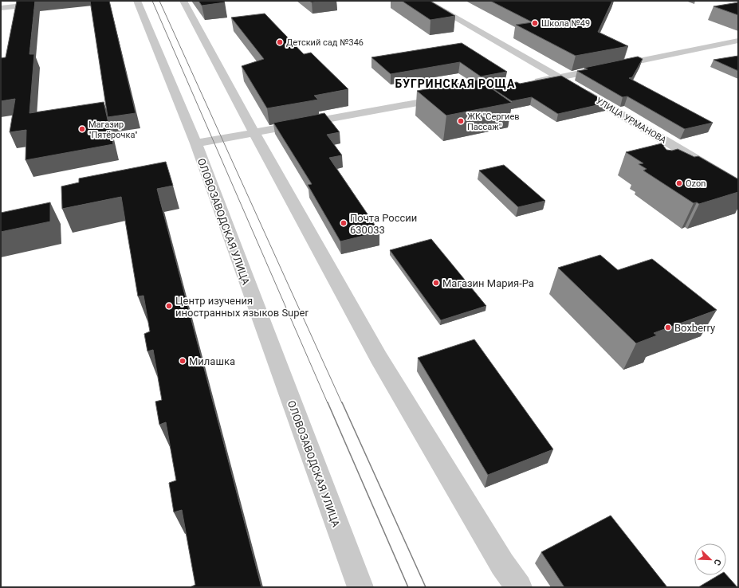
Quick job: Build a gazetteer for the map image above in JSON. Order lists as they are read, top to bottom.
{
  "streets": {
    "street": ["УЛИЦА УРМАНОВА", "ОЛОВОЗАВОДСКАЯ УЛИЦА"]
  },
  "districts": ["БУГРИНСКАЯ РОЩА"],
  "places": [
    "Школа №49",
    "Детский сад №346",
    "ЖК \"Сергиев Пассаж\"",
    "Магазир \"Пятёрочка\"",
    "Ozon",
    "Почта России 630033",
    "Магазин Мария-Ра",
    "Центр изучения иностранных языков Super",
    "Boxberry",
    "Милашка"
  ],
  "north": "bottom right"
}
